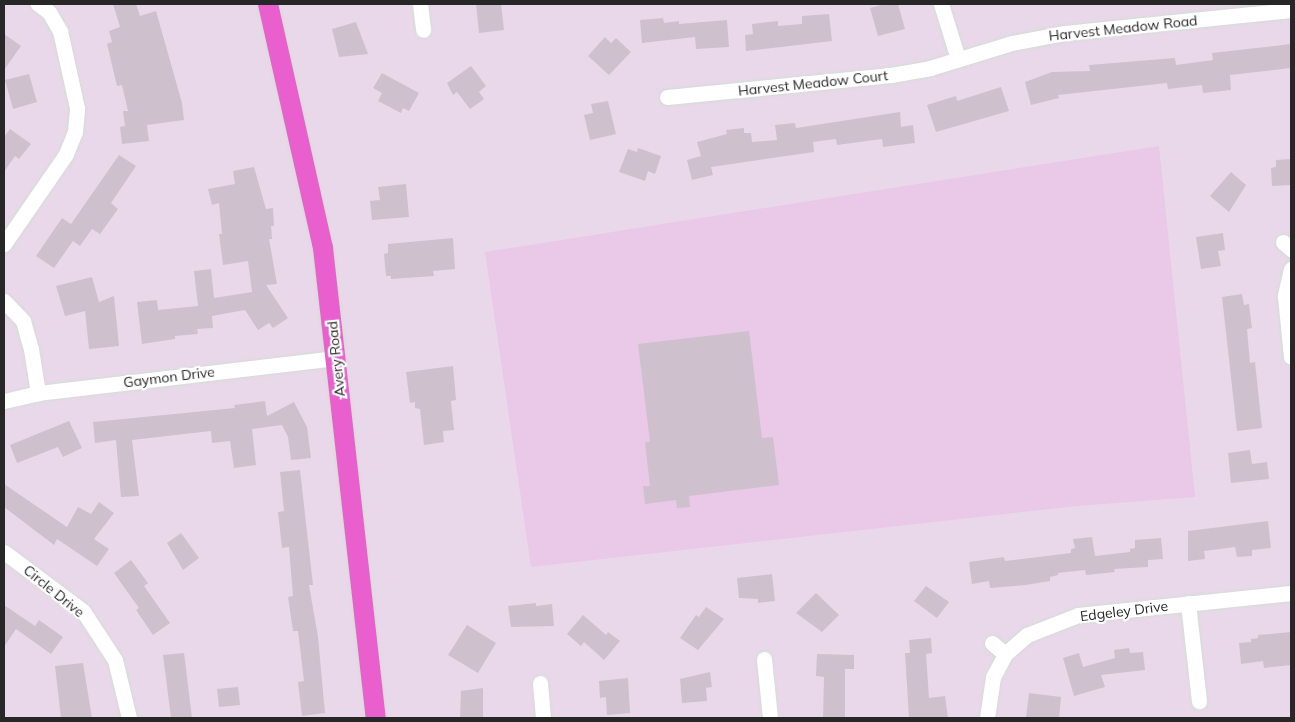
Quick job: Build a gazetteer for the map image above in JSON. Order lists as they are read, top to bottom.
{
  "streets": {
    "main road": ["Avery Road"],
    "street": [
      "Harvest Meadow Road",
      "Harvest Meadow Court",
      "Gaymon Drive",
      "Circle Drive",
      "Edgeley Drive"
    ]
  },
  "crossings": [
    ["Harvest Meadow Road", "Harvest Meadow Court"],
    ["Avery Road", "Gaymon Drive"]
  ]
}
